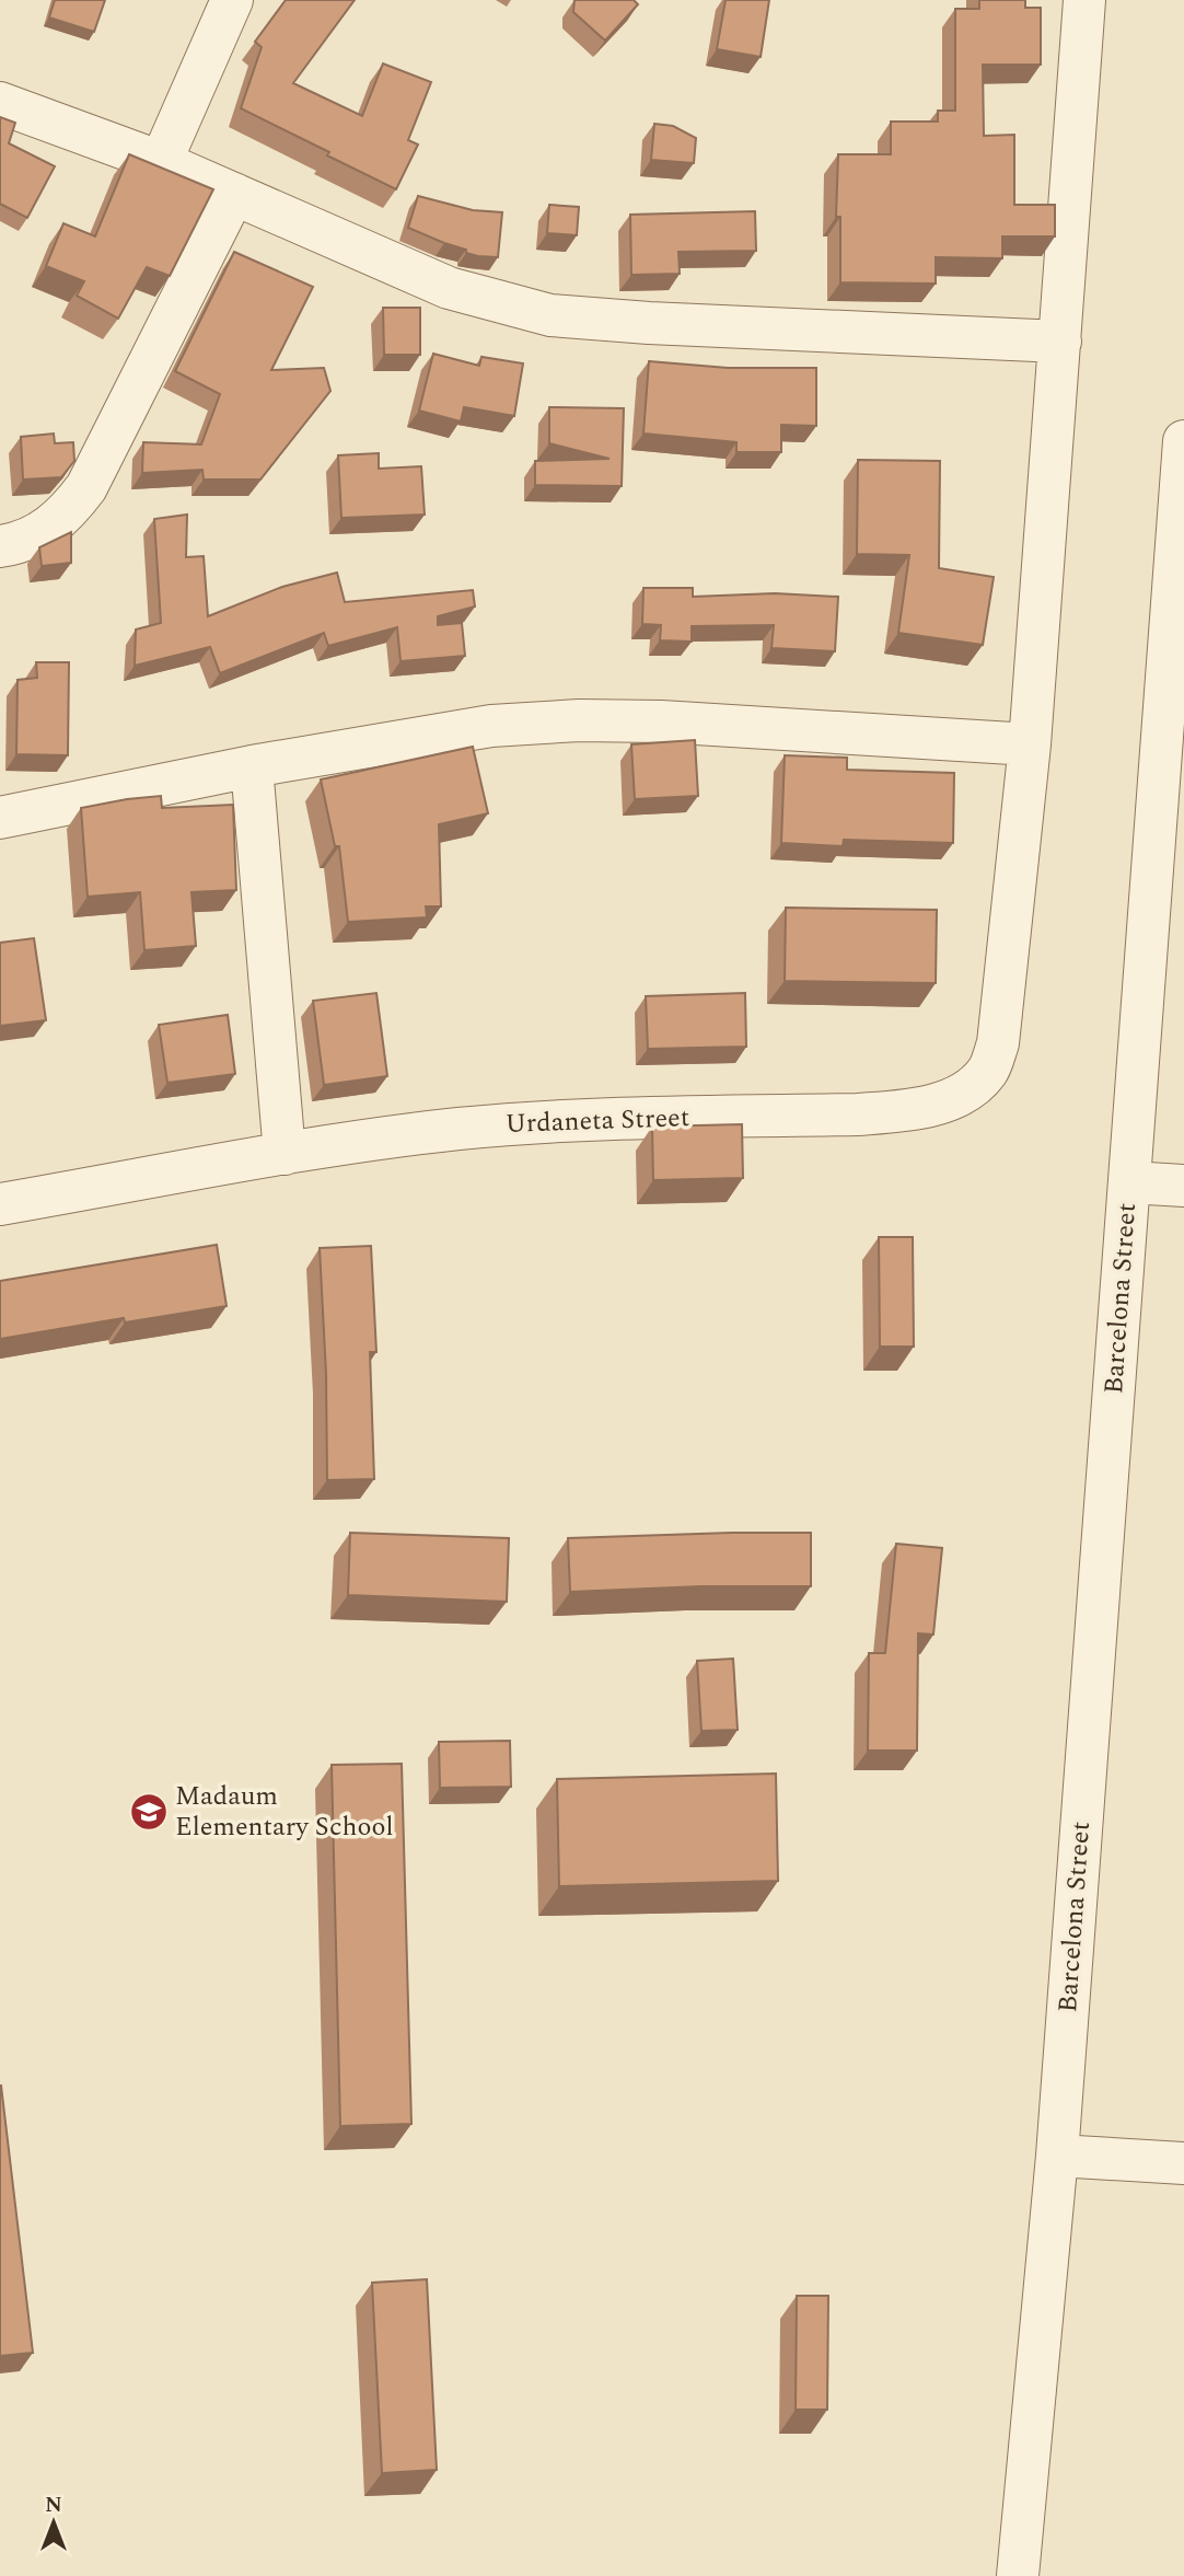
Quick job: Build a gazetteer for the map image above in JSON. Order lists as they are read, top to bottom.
{
  "streets": {
    "street": ["Urdaneta Street", "Barcelona Street"]
  },
  "places": {
    "school or university": ["Madaum Elementary School"]
  },
  "north": "top"
}
